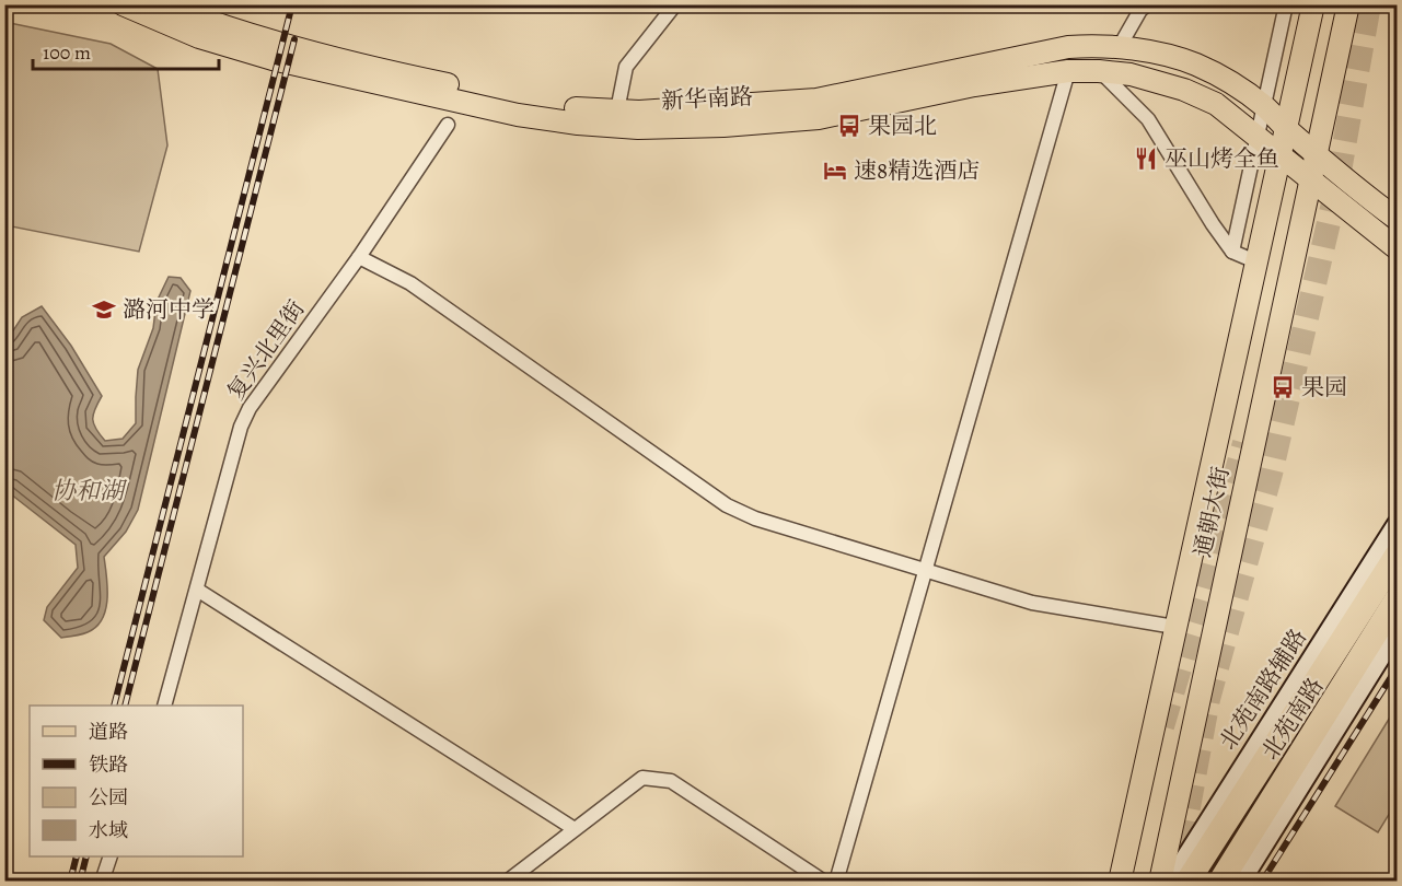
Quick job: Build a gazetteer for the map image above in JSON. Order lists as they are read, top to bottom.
{
  "streets": {
    "highway": ["北苑南路"],
    "main road": ["新华南路", "通朝大街"],
    "street": ["复兴北里街", "北苑南路辅路"]
  },
  "crossings": [
    ["新华南路", "通朝大街"]
  ],
  "water": ["协和湖"],
  "places": {
    "bus stop": ["果园北", "果园"],
    "restaurant": ["巫山烤全鱼"],
    "hotel": ["速8精选酒店"],
    "school or university": ["潞河中学"]
  },
  "legend": [
    "道路",
    "铁路",
    "公园",
    "水域"
  ],
  "scale_bar": "100 m"
}
